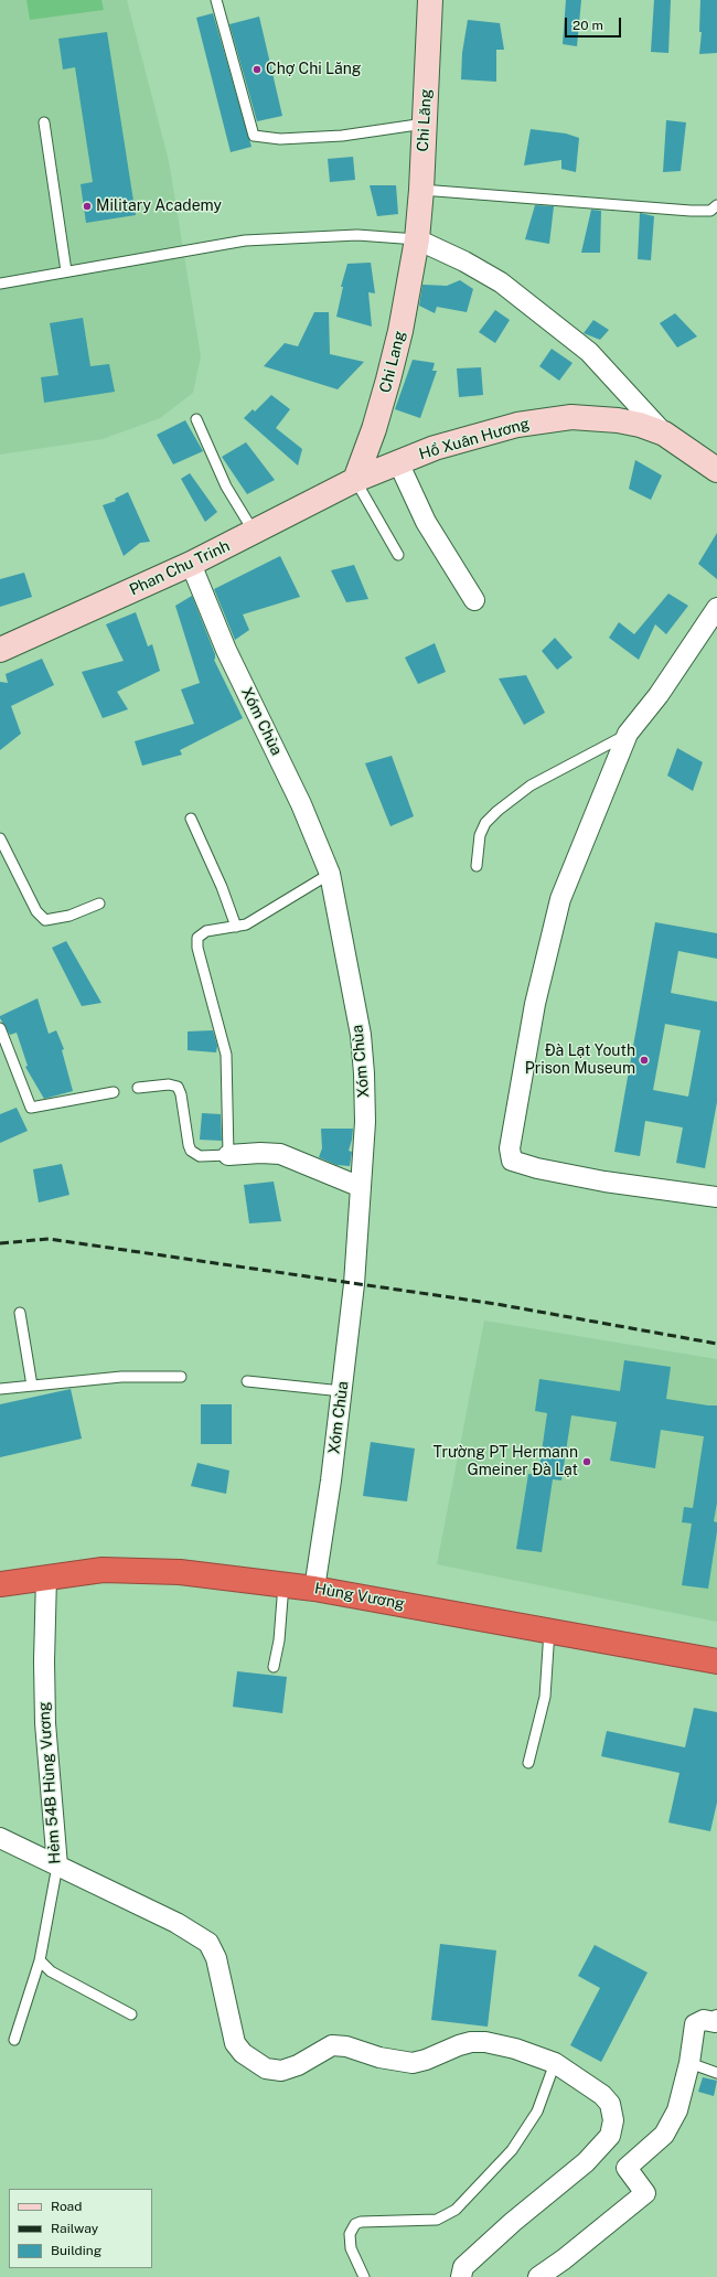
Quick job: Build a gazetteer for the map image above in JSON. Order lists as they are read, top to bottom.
{
  "streets": {
    "highway": ["Hùng Vương"],
    "main road": [
      "Chi Lăng",
      "Chi Lang",
      "Hồ Xuân Hương",
      "Phan Chu Trinh"
    ],
    "street": ["Xóm Chùa", "Hẻm 54B Hùng Vương"]
  },
  "crossings": [
    ["Chi Lăng", "Chi Lang"],
    ["Chi Lang", "Hồ Xuân Hương"],
    ["Chi Lang", "Phan Chu Trinh"],
    ["Hồ Xuân Hương", "Phan Chu Trinh"],
    ["Phan Chu Trinh", "Xóm Chùa"],
    ["Xóm Chùa", "Hùng Vương"],
    ["Hùng Vương", "Hẻm 54B Hùng Vương"]
  ],
  "places": [
    "Chợ Chi Lăng",
    "Military Academy",
    "Đà Lạt Youth Prison Museum",
    "Trường PT Hermann Gmeiner Đà Lạt"
  ],
  "legend": ["Road", "Railway", "Building"],
  "scale_bar": "20 m"
}
